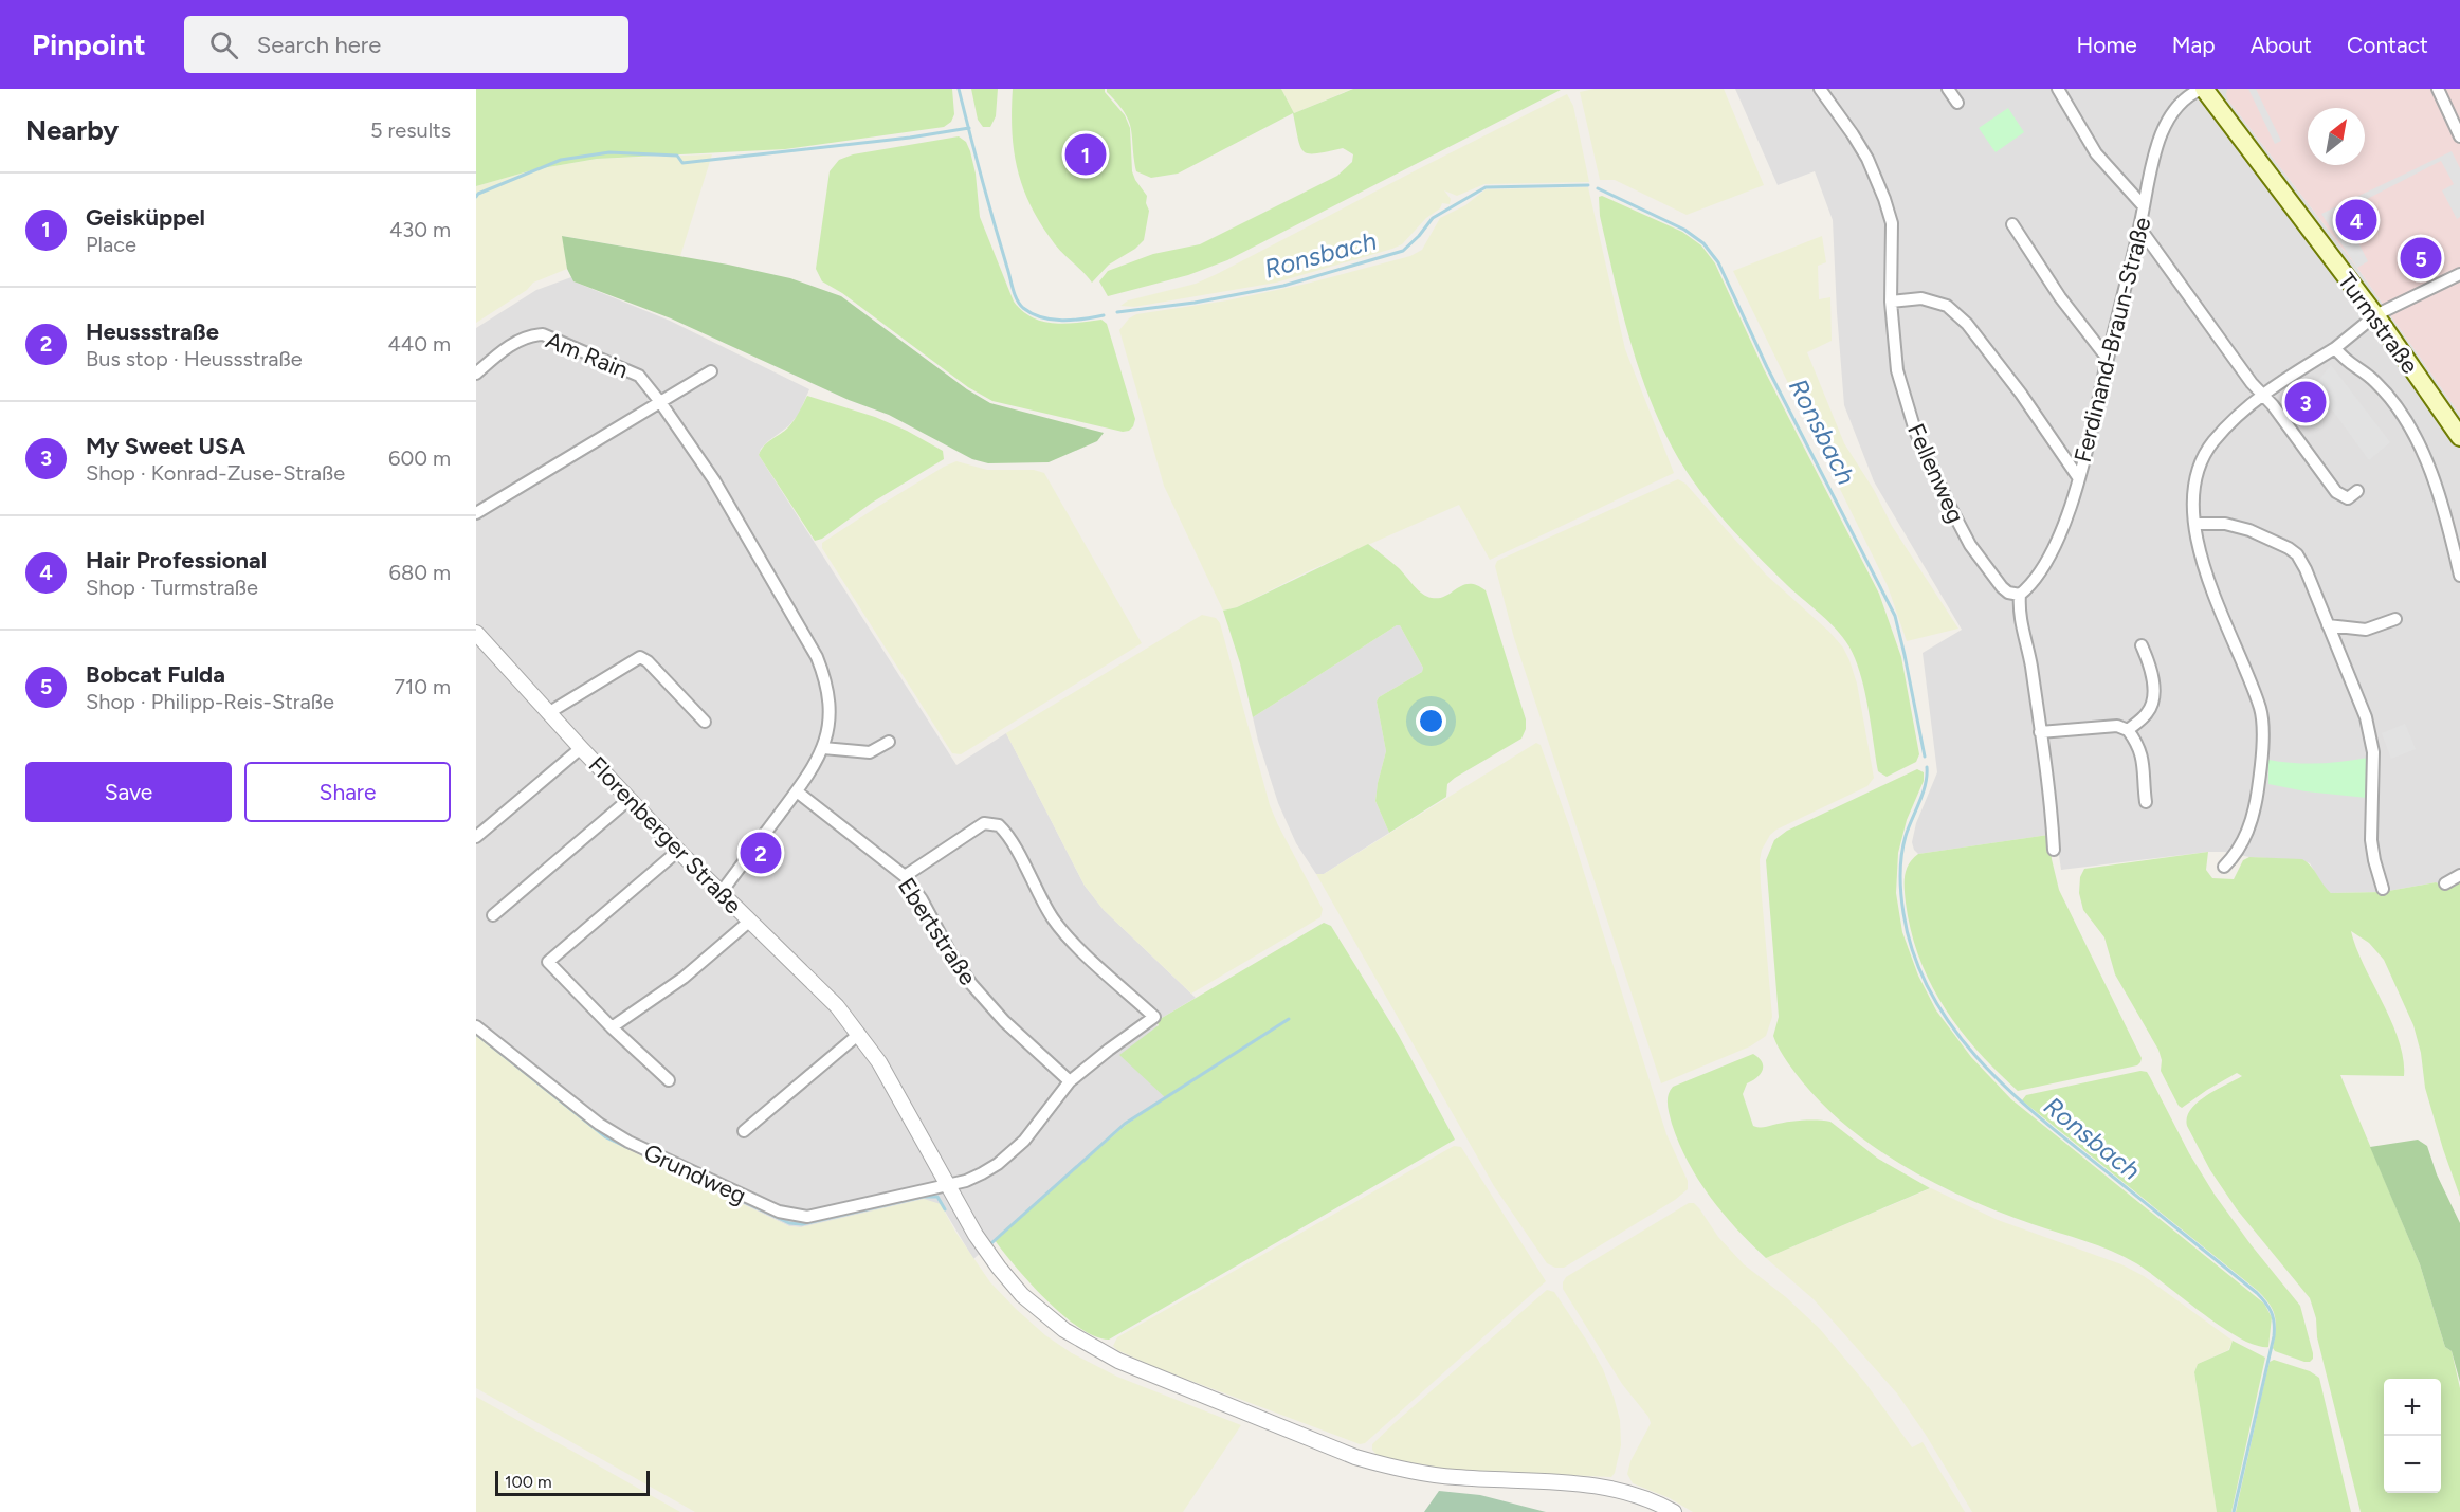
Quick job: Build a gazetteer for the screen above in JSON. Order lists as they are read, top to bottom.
{
  "streets": {
    "main road": ["Turmstraße"],
    "street": [
      "Ferdinand-Braun-Straße",
      "Am Rain",
      "Fellenweg",
      "Florenberger Straße",
      "Ebertstraße",
      "Grundweg"
    ]
  },
  "crossings": [
    ["Turmstraße", "Ferdinand-Braun-Straße"],
    ["Ferdinand-Braun-Straße", "Fellenweg"],
    ["Florenberger Straße", "Grundweg"],
    ["Ebertstraße", "Grundweg"]
  ],
  "water": ["Ronsbach"],
  "scale_bar": "100 m",
  "north": "top right",
  "page": {
    "header": "Pinpoint",
    "search": "Search here",
    "nav": [
      "Home",
      "Map",
      "About",
      "Contact"
    ],
    "heading": ["Nearby", "5 results"],
    "pins": [
      "1",
      "4",
      "5",
      "3",
      "2"
    ],
    "list": [
      {
        "mark": "1",
        "name": "Geisküppel",
        "note": "Place",
        "value": "430 m"
      },
      {
        "mark": "2",
        "name": "Heussstraße",
        "note": "Bus stop · Heussstraße",
        "value": "440 m"
      },
      {
        "mark": "3",
        "name": "My Sweet USA",
        "note": "Shop · Konrad-Zuse-Straße",
        "value": "600 m"
      },
      {
        "mark": "4",
        "name": "Hair Professional",
        "note": "Shop · Turmstraße",
        "value": "680 m"
      },
      {
        "mark": "5",
        "name": "Bobcat Fulda",
        "note": "Shop · Philipp-Reis-Straße",
        "value": "710 m"
      }
    ],
    "buttons": ["Save", "Share"],
    "map_buttons": ["+", "−"],
    "scale": "100 m"
  }
}
